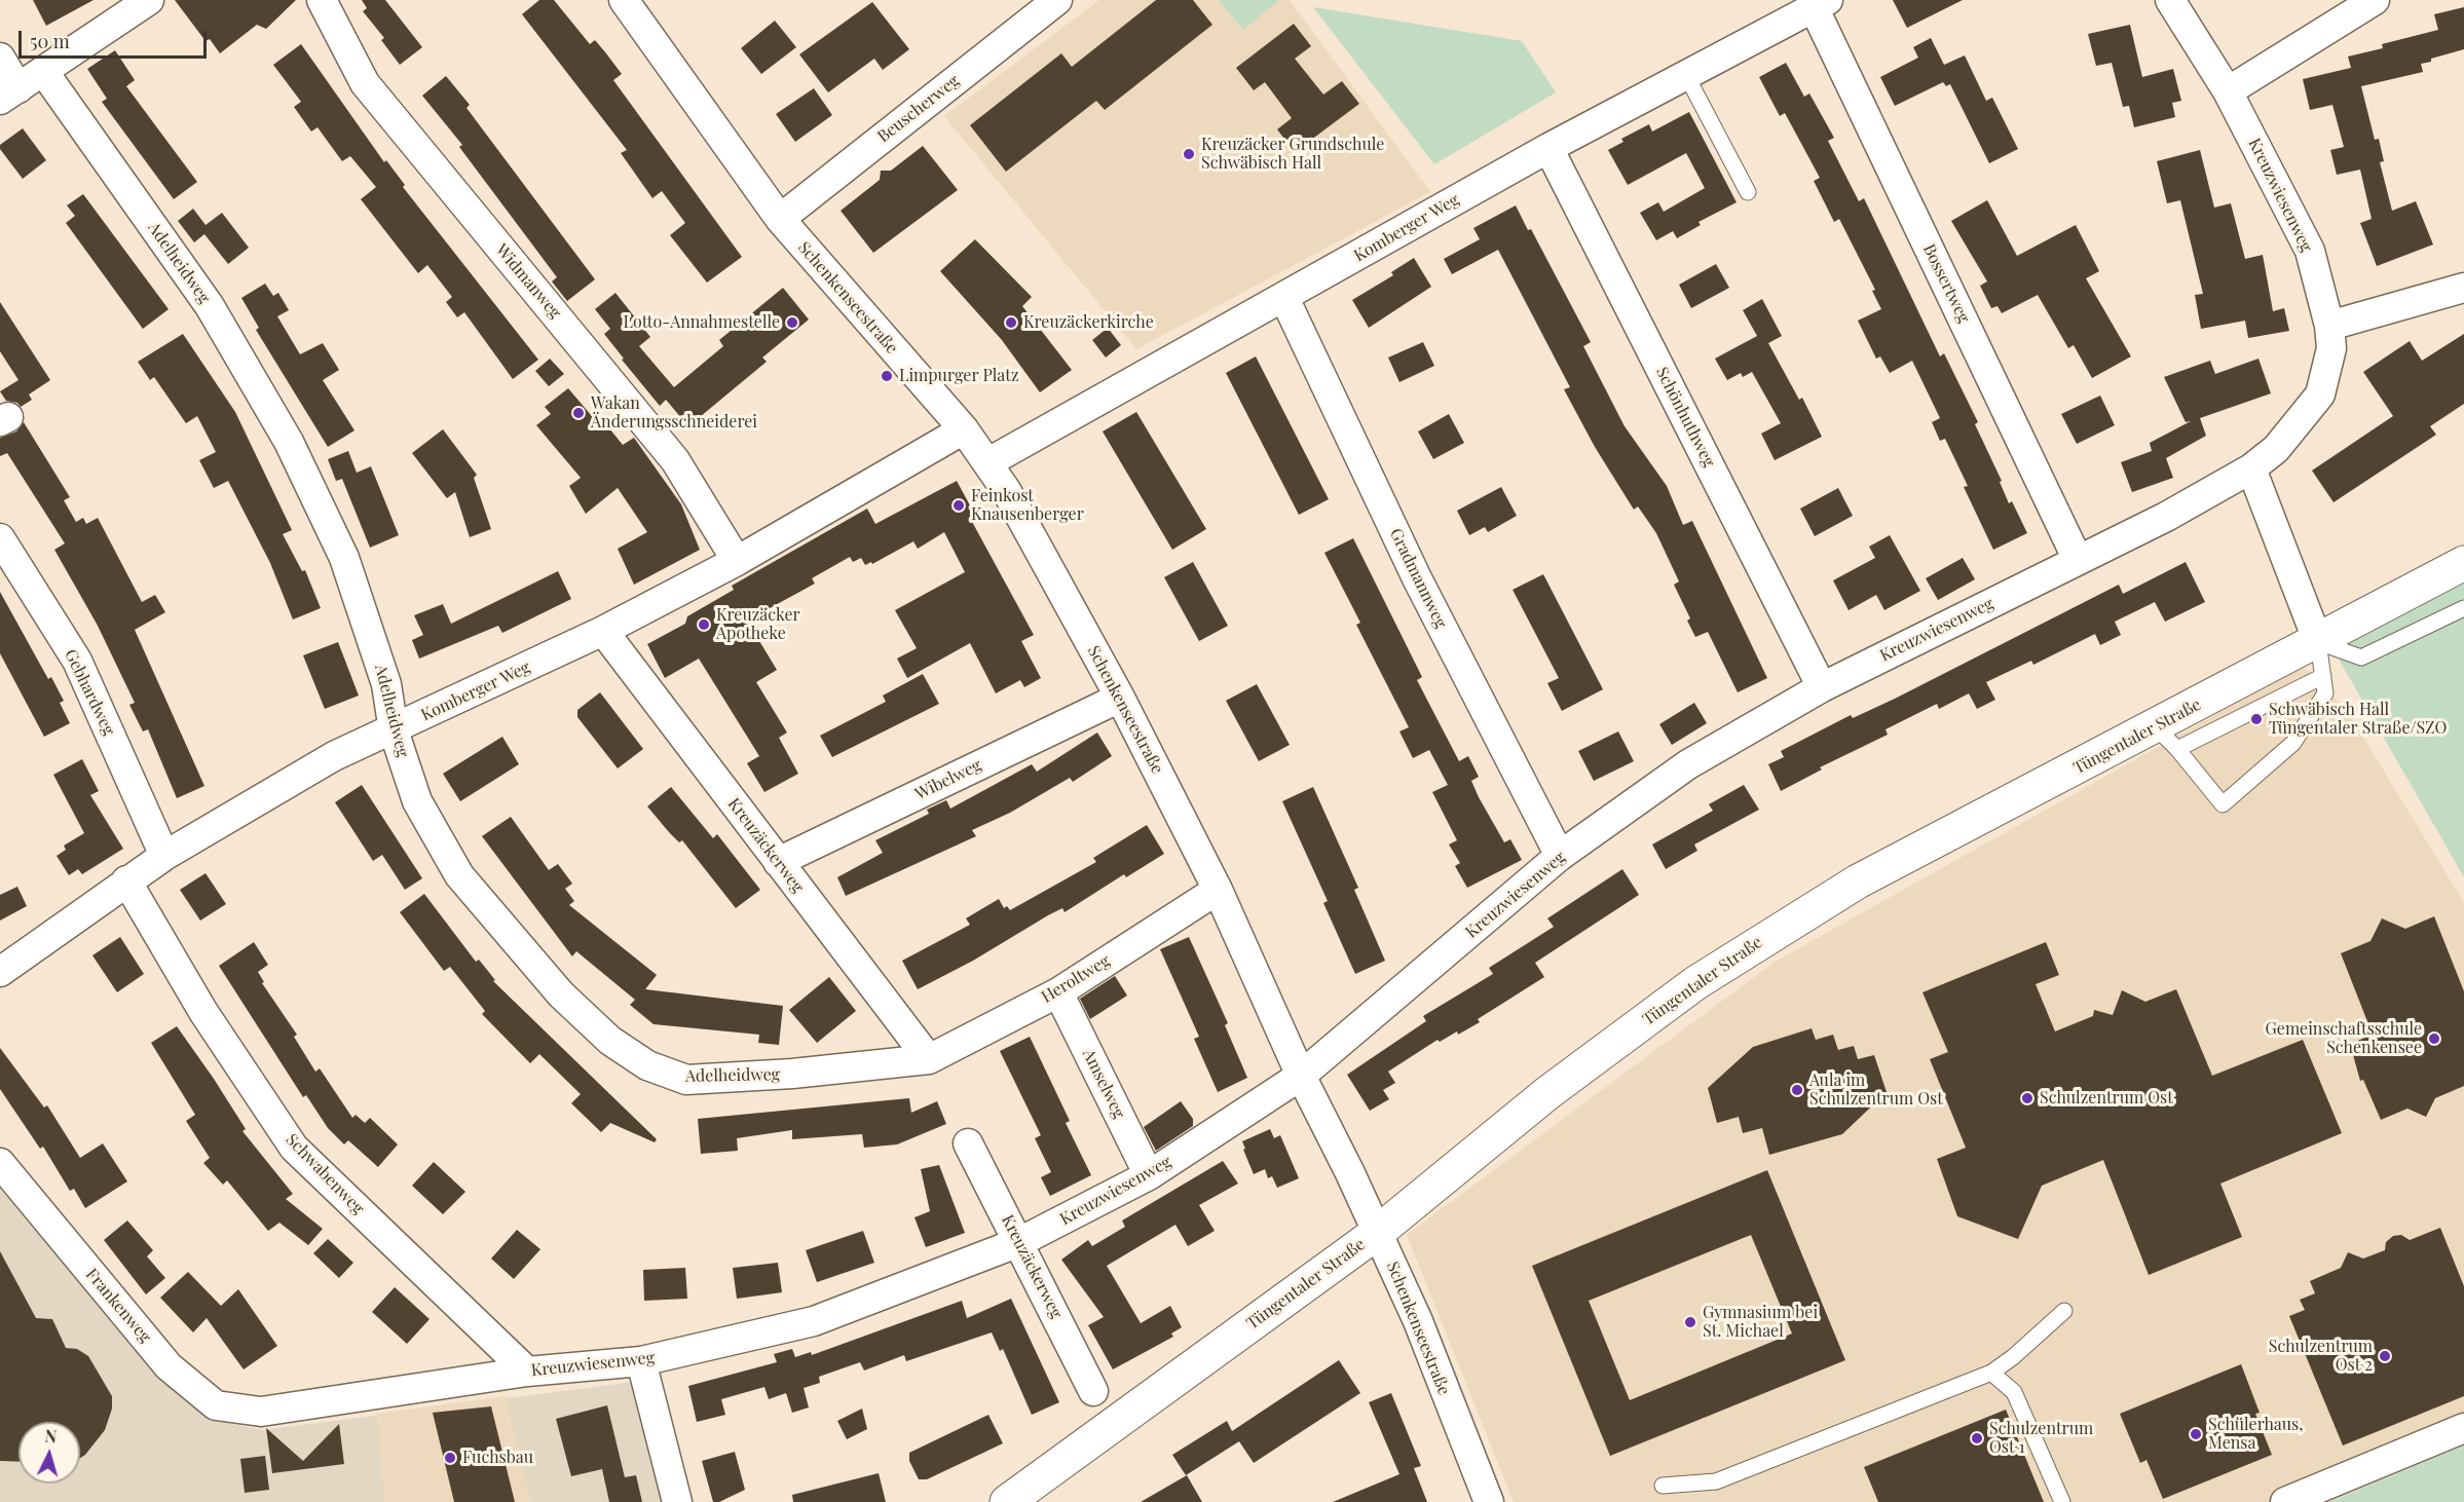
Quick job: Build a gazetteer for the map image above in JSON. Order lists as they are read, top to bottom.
{
  "streets": {
    "street": [
      "Beuscherweg",
      "Kreuzwiesenweg",
      "Komberger Weg",
      "Adelheidweg",
      "Widmanweg",
      "Bossertweg",
      "Schenkenseestraße",
      "Schönhuthweg",
      "Gradmannweg",
      "Gebhardweg",
      "Tüngentaler Straße",
      "Wibelweg",
      "Kreuzäckerweg",
      "Heroltweg",
      "Amselweg",
      "Schwabenweg",
      "Frankenweg"
    ]
  },
  "crossings": [
    ["Beuscherweg", "Schenkenseestraße"],
    ["Kreuzwiesenweg", "Bossertweg"],
    ["Kreuzwiesenweg", "Schenkenseestraße"],
    ["Kreuzwiesenweg", "Schönhuthweg"],
    ["Kreuzwiesenweg", "Gradmannweg"],
    ["Kreuzwiesenweg", "Kreuzäckerweg"],
    ["Kreuzwiesenweg", "Amselweg"],
    ["Kreuzwiesenweg", "Schwabenweg"],
    ["Kreuzwiesenweg", "Frankenweg"],
    ["Komberger Weg", "Adelheidweg"],
    ["Komberger Weg", "Widmanweg"],
    ["Komberger Weg", "Bossertweg"],
    ["Komberger Weg", "Schenkenseestraße"],
    ["Komberger Weg", "Schönhuthweg"],
    ["Komberger Weg", "Gradmannweg"],
    ["Komberger Weg", "Gebhardweg"],
    ["Komberger Weg", "Kreuzäckerweg"],
    ["Komberger Weg", "Schwabenweg"],
    ["Adelheidweg", "Kreuzäckerweg"],
    ["Adelheidweg", "Heroltweg"],
    ["Schenkenseestraße", "Tüngentaler Straße"],
    ["Schenkenseestraße", "Wibelweg"],
    ["Schenkenseestraße", "Heroltweg"],
    ["Wibelweg", "Kreuzäckerweg"],
    ["Kreuzäckerweg", "Heroltweg"],
    ["Heroltweg", "Amselweg"]
  ],
  "places": [
    "Kreuzäcker Grundschule Schwäbisch Hall",
    "Lotto-Annahmestelle",
    "Kreuzäckerkirche",
    "Limpurger Platz",
    "Wakan Änderungsschneiderei",
    "Feinkost Knausenberger",
    "Kreuzäcker Apotheke",
    "Schwäbisch Hall Tüngentaler Straße/SZO",
    "Gemeinschaftsschule Schenkensee",
    "Aula im Schulzentrum Ost",
    "Schulzentrum Ost",
    "Gymnasium bei St. Michael",
    "Schulzentrum Ost 2",
    "Schülerhaus, Mensa",
    "Schulzentrum Ost 1",
    "Fuchsbau"
  ],
  "scale_bar": "50 m",
  "north": "top"
}
